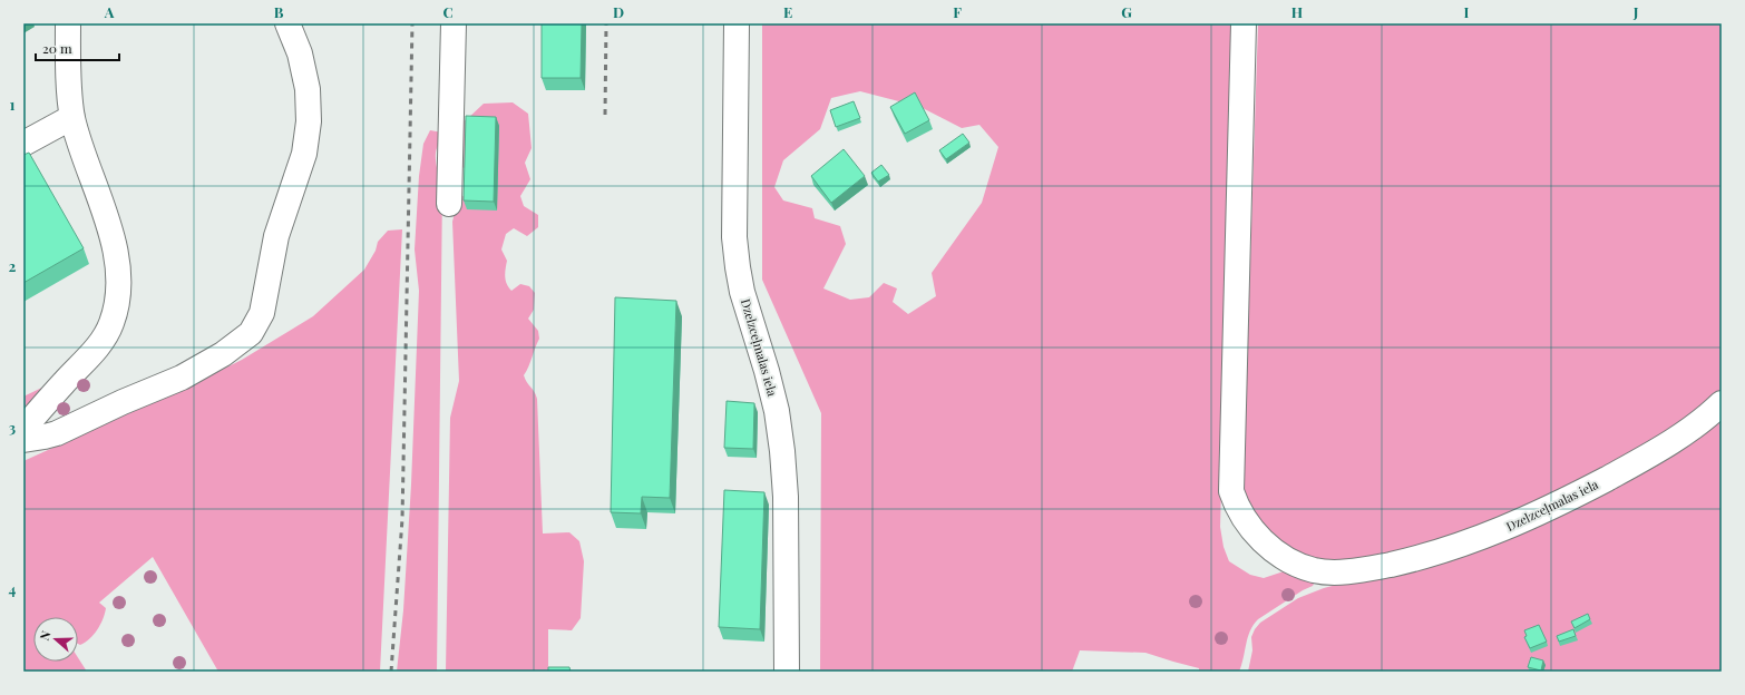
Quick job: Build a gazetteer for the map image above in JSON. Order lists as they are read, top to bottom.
{
  "streets": {
    "street": ["Dzelzceļmalas iela"]
  },
  "scale_bar": "20 m",
  "north": "left",
  "grid": {
    "columns": [
      "A",
      "B",
      "C",
      "D",
      "E",
      "F",
      "G",
      "H",
      "I",
      "J"
    ],
    "rows": [
      "1",
      "2",
      "3",
      "4"
    ]
  }
}
